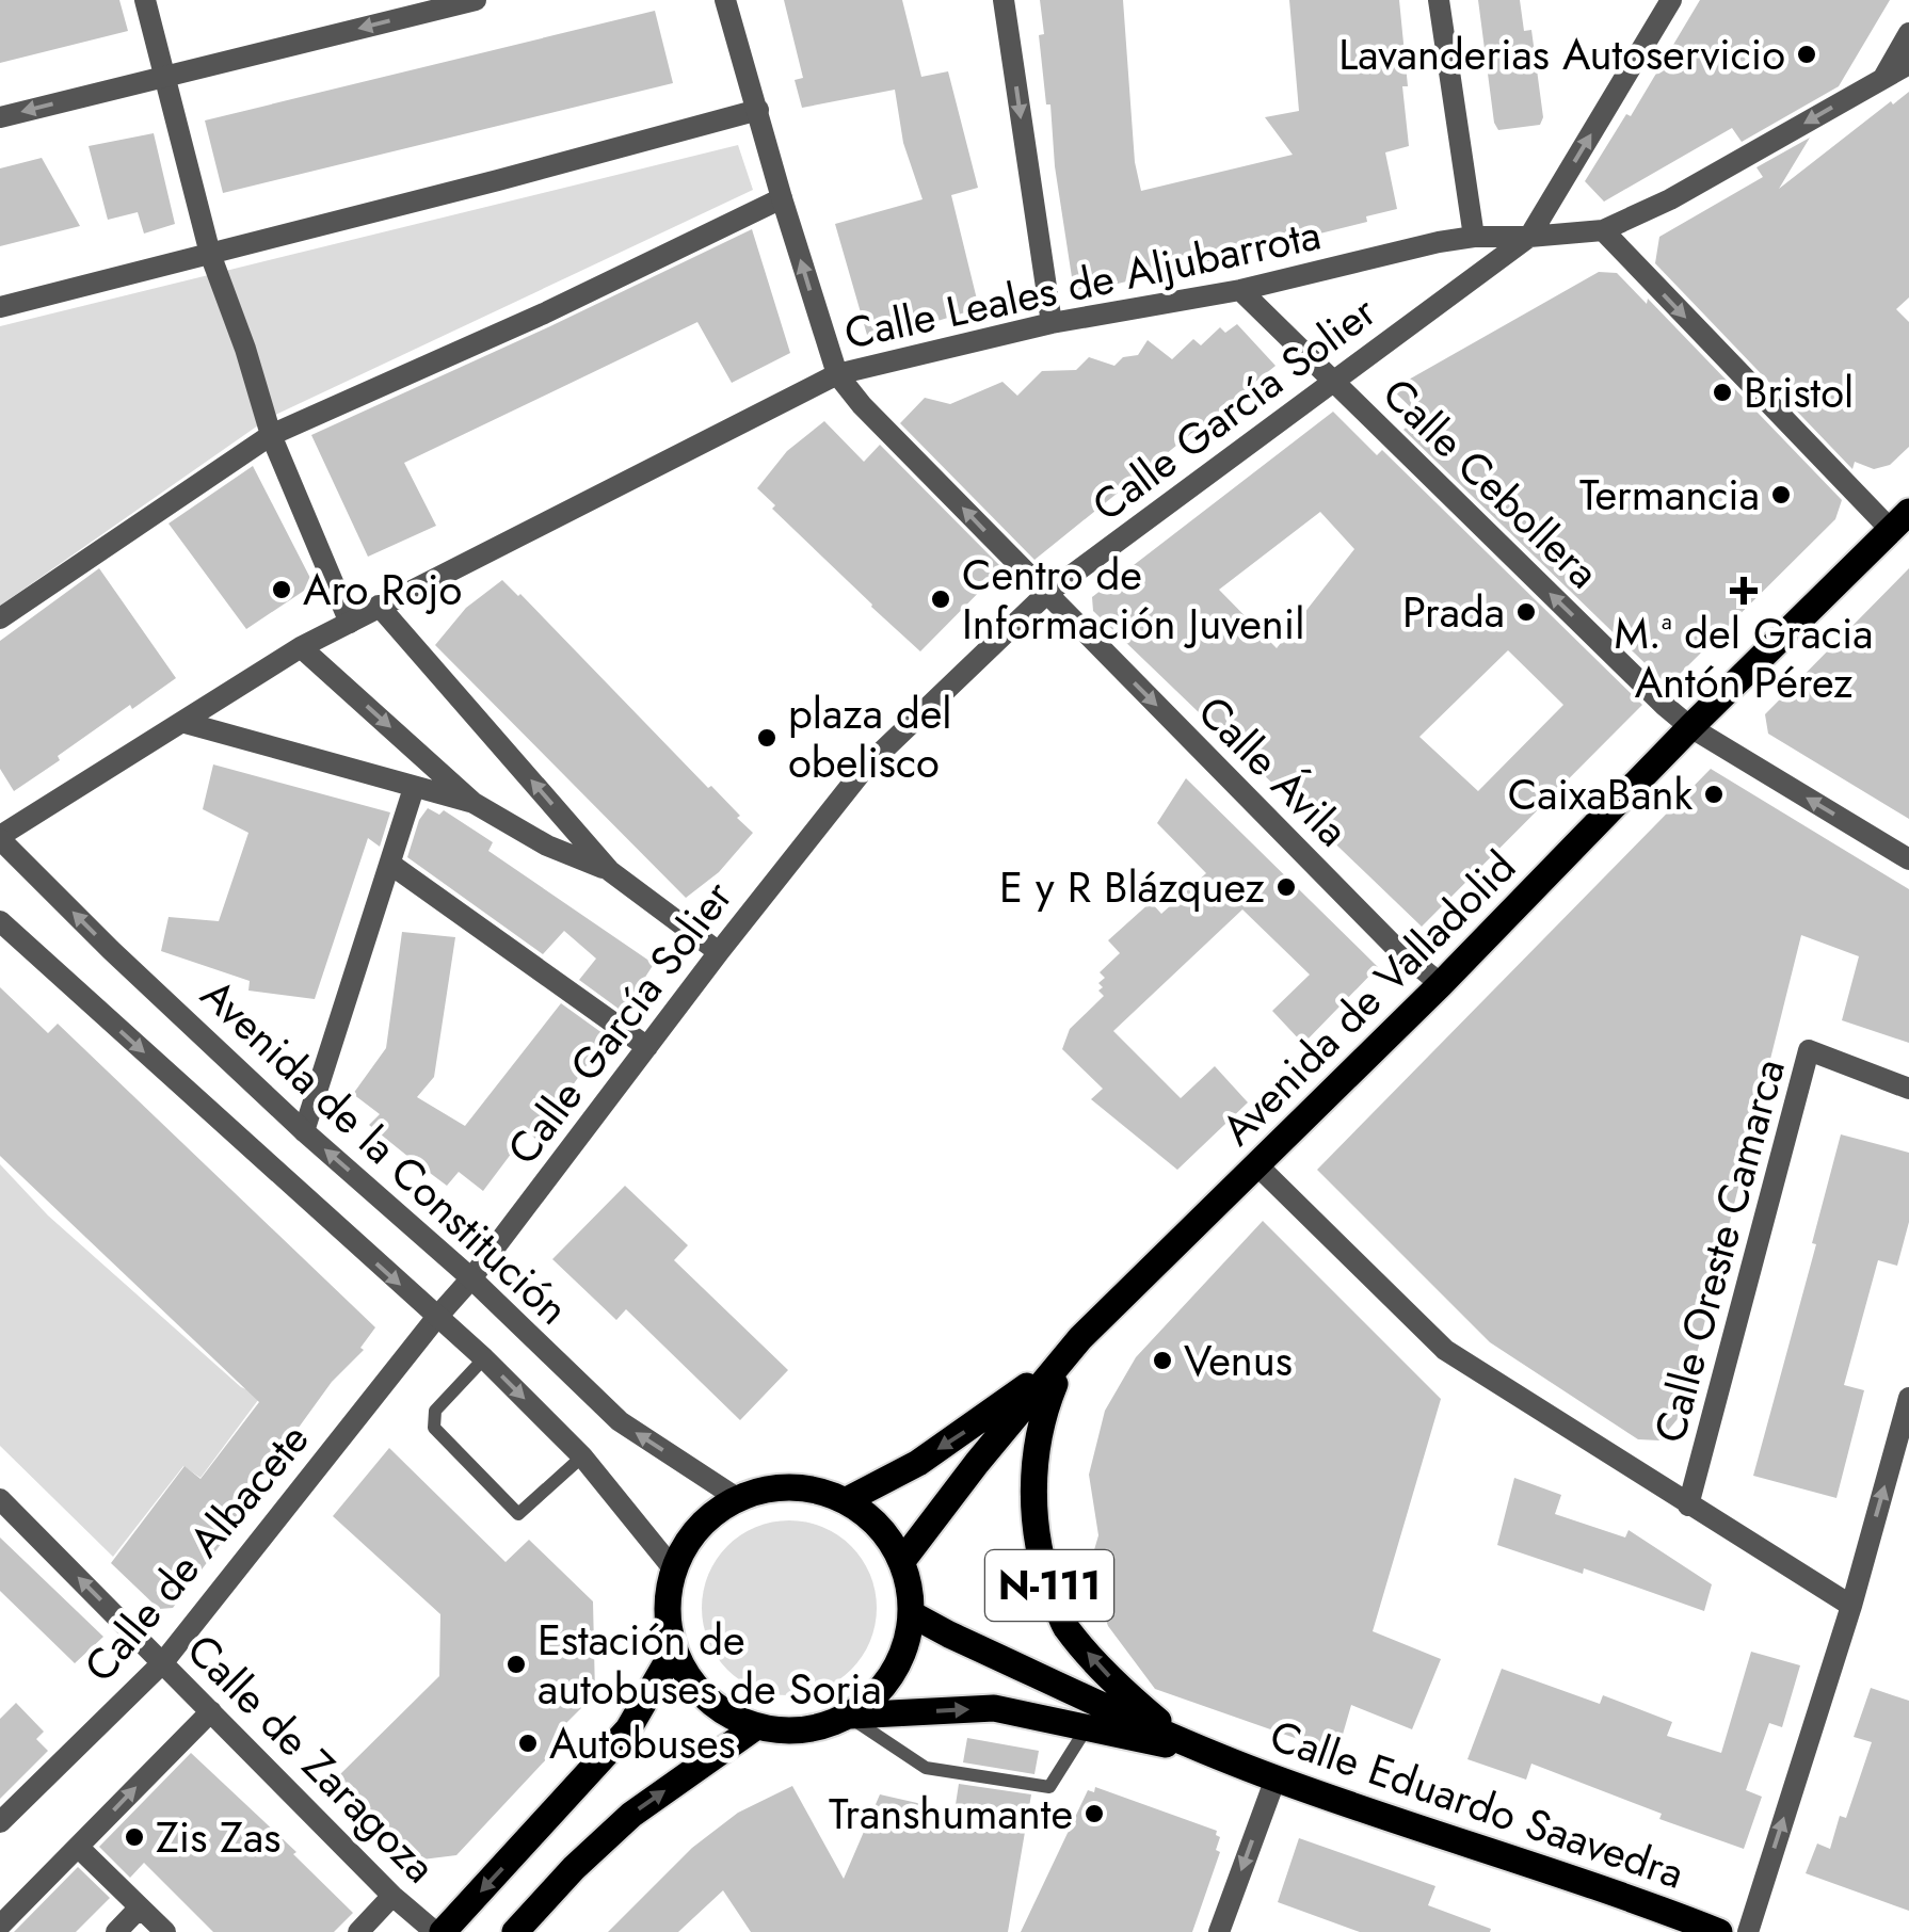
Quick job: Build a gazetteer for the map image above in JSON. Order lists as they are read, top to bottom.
{
  "streets": {
    "main road": ["Avenida de Valladolid", "N-111", "Calle Eduardo Saavedra"],
    "street": [
      "Calle Leales de Aljubarrota",
      "Calle García Solier",
      "Calle Cebollera",
      "Calle Ávila",
      "Avenida de la Constitución",
      "Calle Oreste Camarca",
      "Calle de Albacete",
      "Calle de Zaragoza"
    ]
  },
  "crossings": [
    ["Calle Leales de Aljubarrota", "Calle García Solier"],
    ["Calle Leales de Aljubarrota", "Calle Cebollera"],
    ["Calle Leales de Aljubarrota", "Calle Ávila"],
    ["Calle Leales de Aljubarrota", "Avenida de la Constitución"],
    ["Calle García Solier", "Calle Cebollera"],
    ["Calle García Solier", "Calle Ávila"],
    ["Calle García Solier", "Avenida de la Constitución"],
    ["Calle García Solier", "Calle de Albacete"],
    ["Calle Cebollera", "Avenida de Valladolid"],
    ["Calle Ávila", "Avenida de Valladolid"],
    ["Avenida de Valladolid", "N-111"],
    ["Avenida de la Constitución", "Calle de Albacete"],
    ["Avenida de la Constitución", "N-111"],
    ["Calle de Albacete", "Calle de Zaragoza"],
    ["N-111", "Calle Eduardo Saavedra"]
  ],
  "one_way": ["Calle Cebollera", "Calle de Zaragoza"],
  "places": {
    "other": [
      "Lavanderias Autoservicio",
      "Bristol",
      "Termancia",
      "Aro Rojo",
      "Centro de Información Juvenil",
      "Prada",
      "plaza del obelisco",
      "CaixaBank",
      "E y R Blázquez",
      "Venus",
      "Estación de autobuses de Soria",
      "Autobuses",
      "Transhumante",
      "Zis Zas"
    ],
    "health": ["M.ª del Gracia Antón Pérez"]
  }
}
